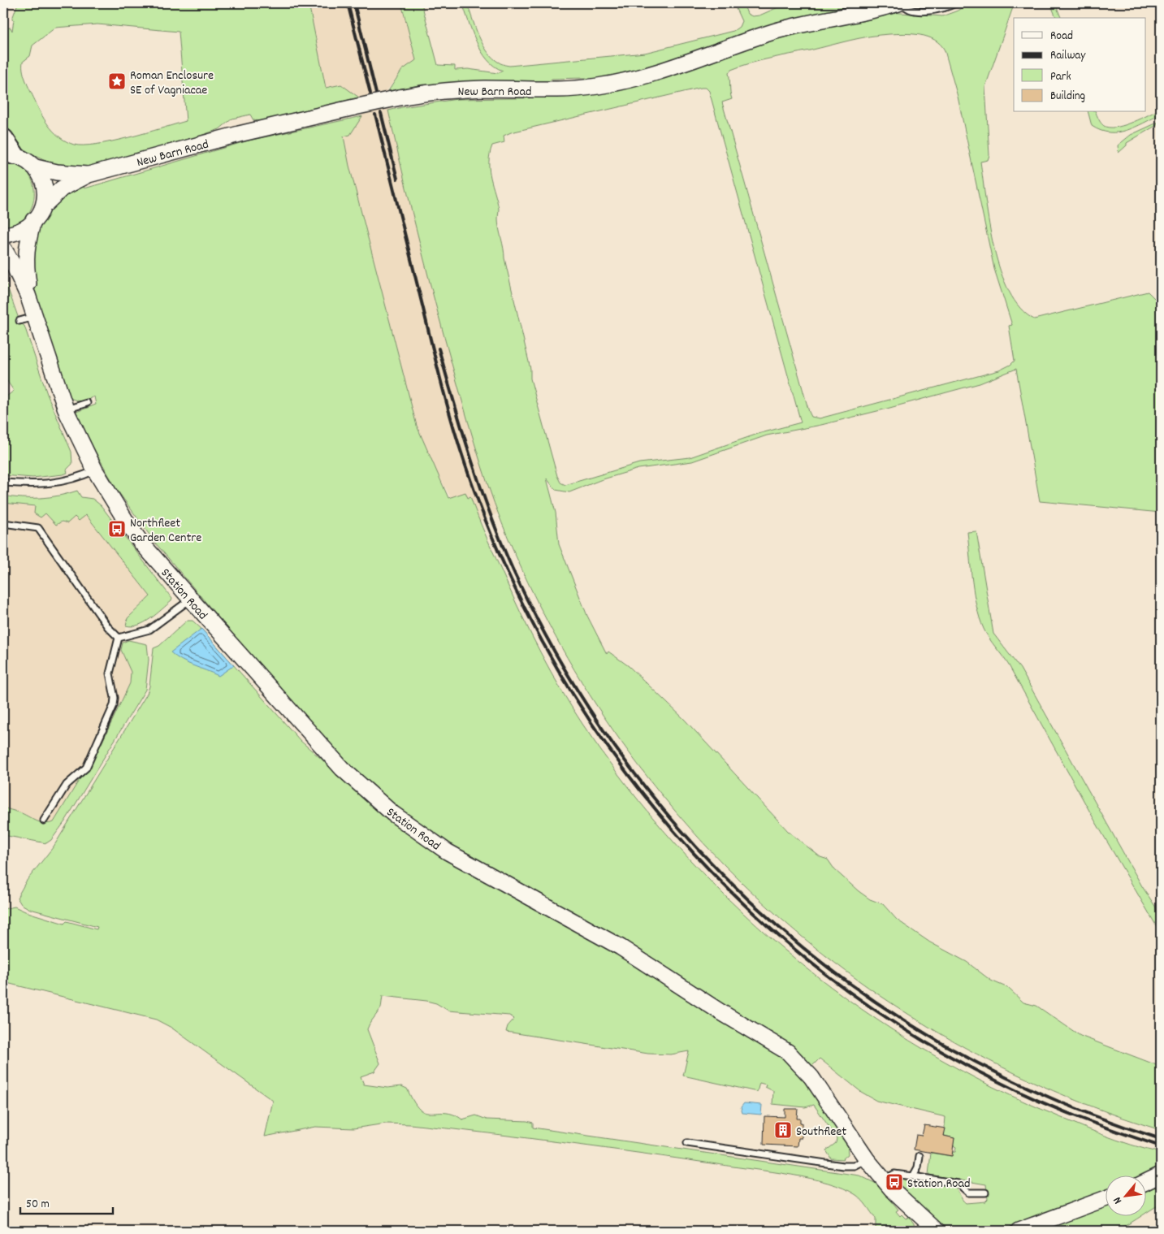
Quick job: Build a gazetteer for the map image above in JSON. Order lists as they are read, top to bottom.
{
  "streets": {
    "main road": ["New Barn Road", "Station Road"]
  },
  "crossings": [
    ["New Barn Road", "Station Road"]
  ],
  "places": {
    "place": ["Roman Enclosure SE of Vagniacae"],
    "bus stop": ["Northfleet Garden Centre", "Station Road"],
    "building": ["Southfleet"]
  },
  "legend": [
    "Road",
    "Railway",
    "Park",
    "Building"
  ],
  "scale_bar": "50 m",
  "north": "bottom left"
}
